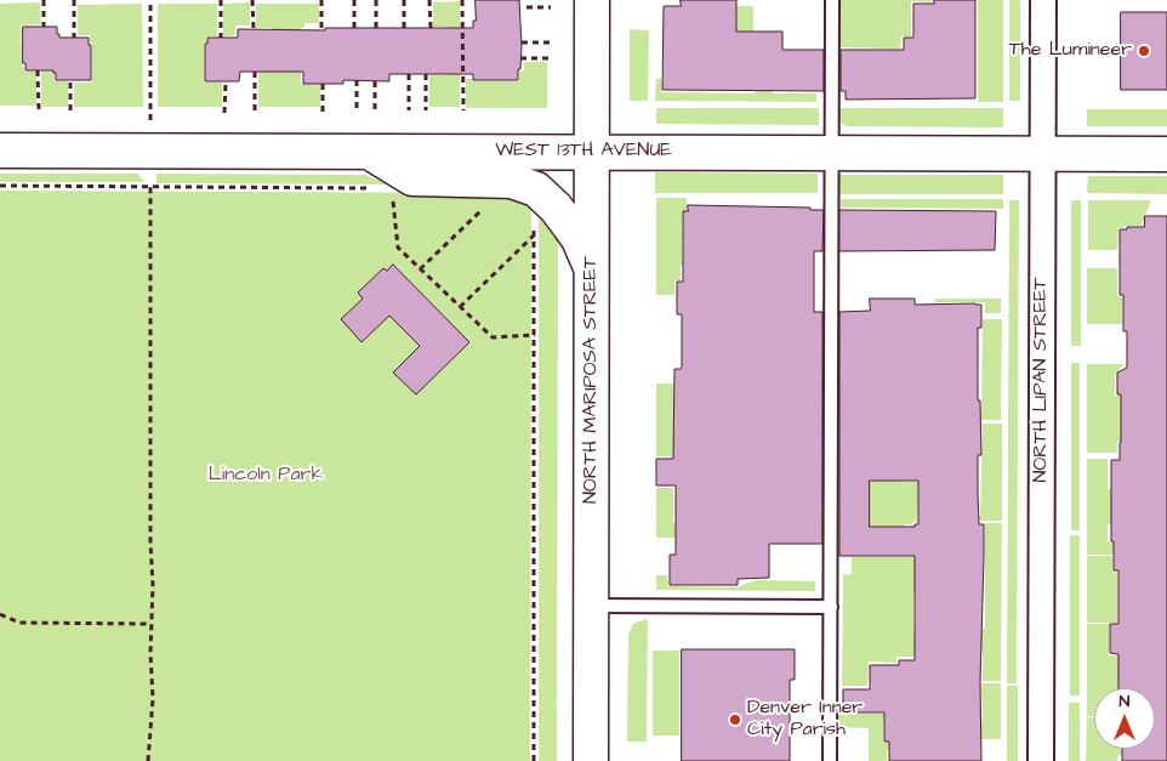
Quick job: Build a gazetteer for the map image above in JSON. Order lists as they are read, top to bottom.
{
  "streets": {
    "street": ["WEST 13TH AVENUE", "NORTH MARIPOSA STREET", "NORTH LIPAN STREET"]
  },
  "crossings": [
    ["WEST 13TH AVENUE", "NORTH MARIPOSA STREET"],
    ["WEST 13TH AVENUE", "NORTH LIPAN STREET"]
  ],
  "parks": ["Lincoln Park"],
  "places": ["The Lumineer", "Denver Inner City Parish"],
  "north": "top"
}
